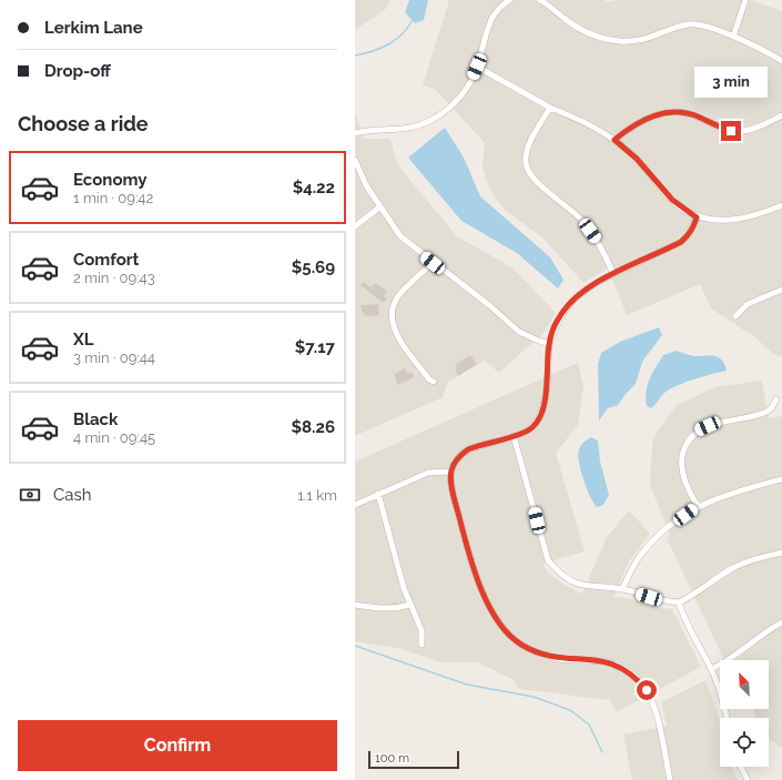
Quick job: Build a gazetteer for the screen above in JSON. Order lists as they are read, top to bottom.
{
  "scale_bar": "100 m",
  "north": "top left",
  "page": {
    "banner": ["Lerkim Lane", "Drop-off"],
    "bubble": "3 min",
    "heading": "Choose a ride",
    "list": [
      {
        "name": "Economy",
        "note": "1 min · 09:42",
        "value": "$4.22"
      },
      {
        "name": "Comfort",
        "note": "2 min · 09:43",
        "value": "$5.69"
      },
      {
        "name": "XL",
        "note": "3 min · 09:44",
        "value": "$7.17"
      },
      {
        "name": "Black",
        "note": "4 min · 09:45",
        "value": "$8.26"
      }
    ],
    "pay": ["Cash", "1.1 km"],
    "buttons": "Confirm",
    "scale": "100 m"
  }
}
